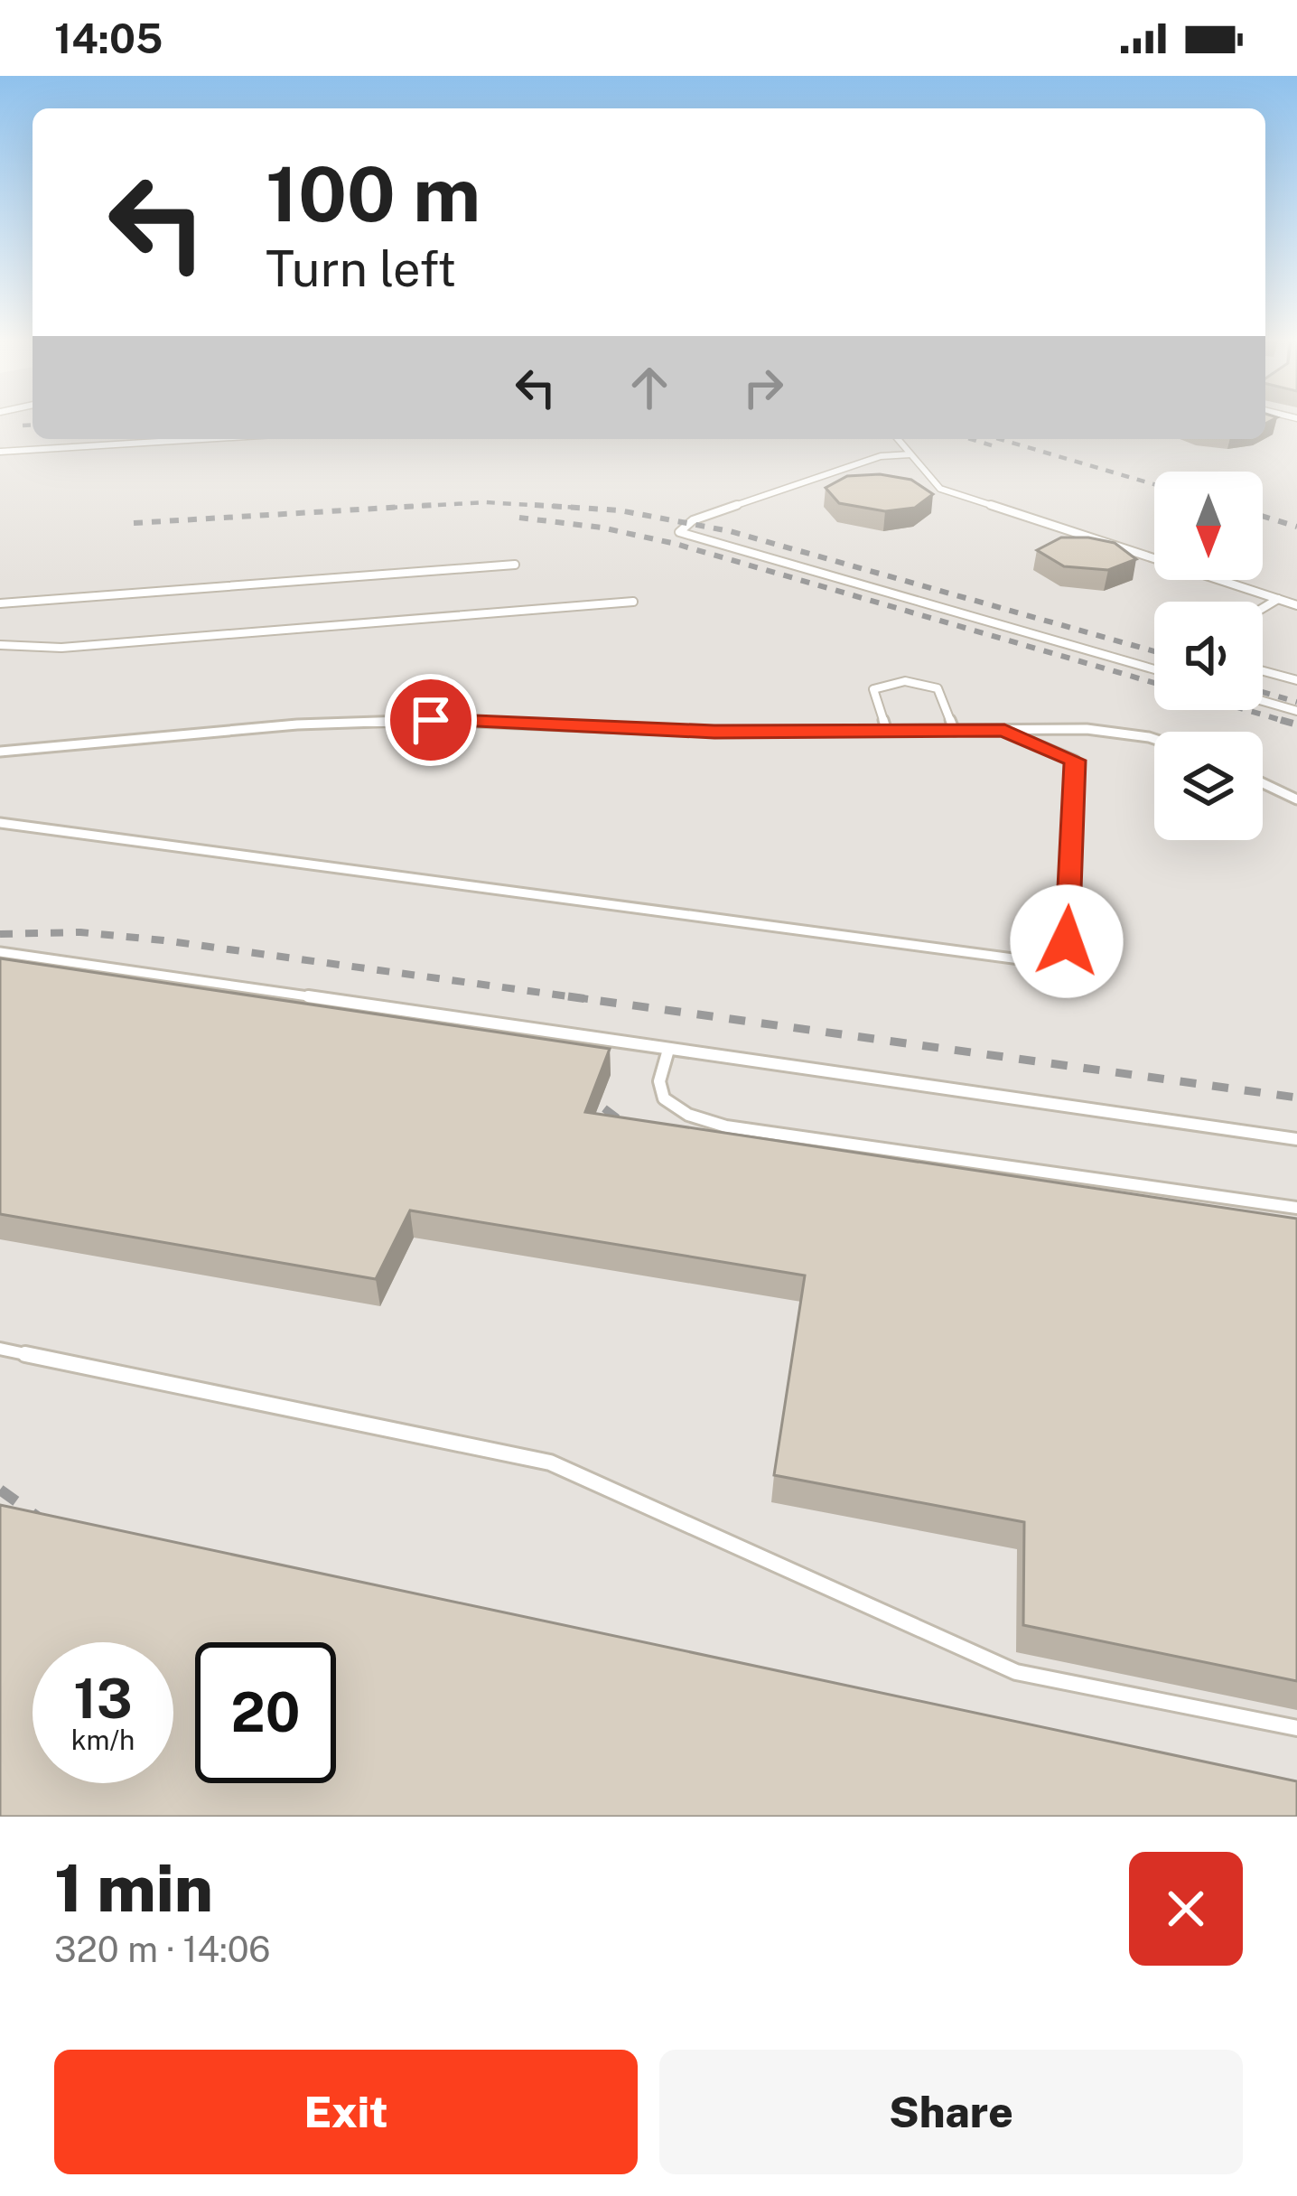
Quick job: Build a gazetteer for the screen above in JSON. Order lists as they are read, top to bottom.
{
  "north": "bottom",
  "page": {
    "status": "14:05",
    "turn": ["100 m", "Turn left"],
    "speed": "13 km/h",
    "limit": "20",
    "heading": ["1 min", "320 m · 14:06"],
    "buttons": ["Exit", "Share"]
  }
}
